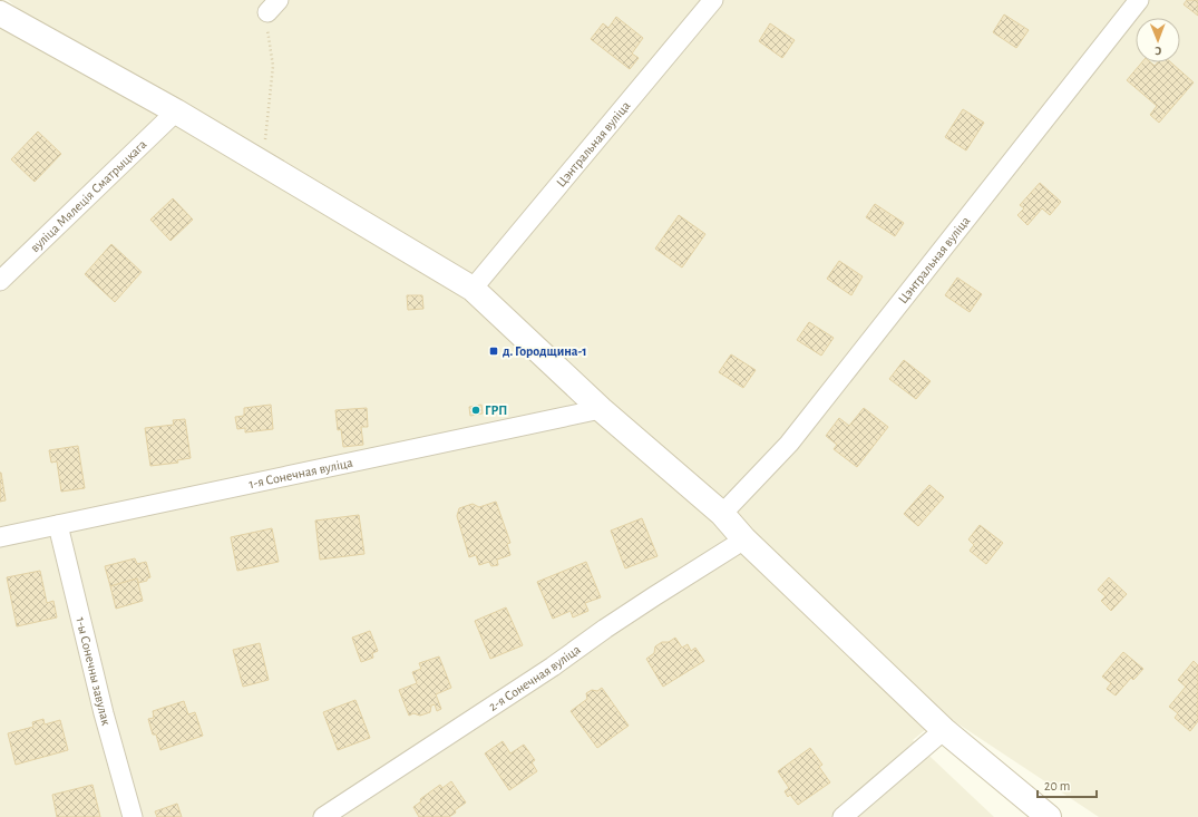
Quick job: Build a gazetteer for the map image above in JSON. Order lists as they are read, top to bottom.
{
  "streets": {
    "street": [
      "Цэнтральная вуліца",
      "вуліца Мялеція Сматрыцкага",
      "1-я Сонечная вуліца",
      "1-ы Сонечны завулак",
      "2-я Сонечная вуліца"
    ]
  },
  "crossings": [
    ["1-я Сонечная вуліца", "1-ы Сонечны завулак"]
  ],
  "places": {
    "transit": ["д. Городщина-1"],
    "other": ["ГРП"]
  },
  "scale_bar": "20 m",
  "north": "bottom"
}
